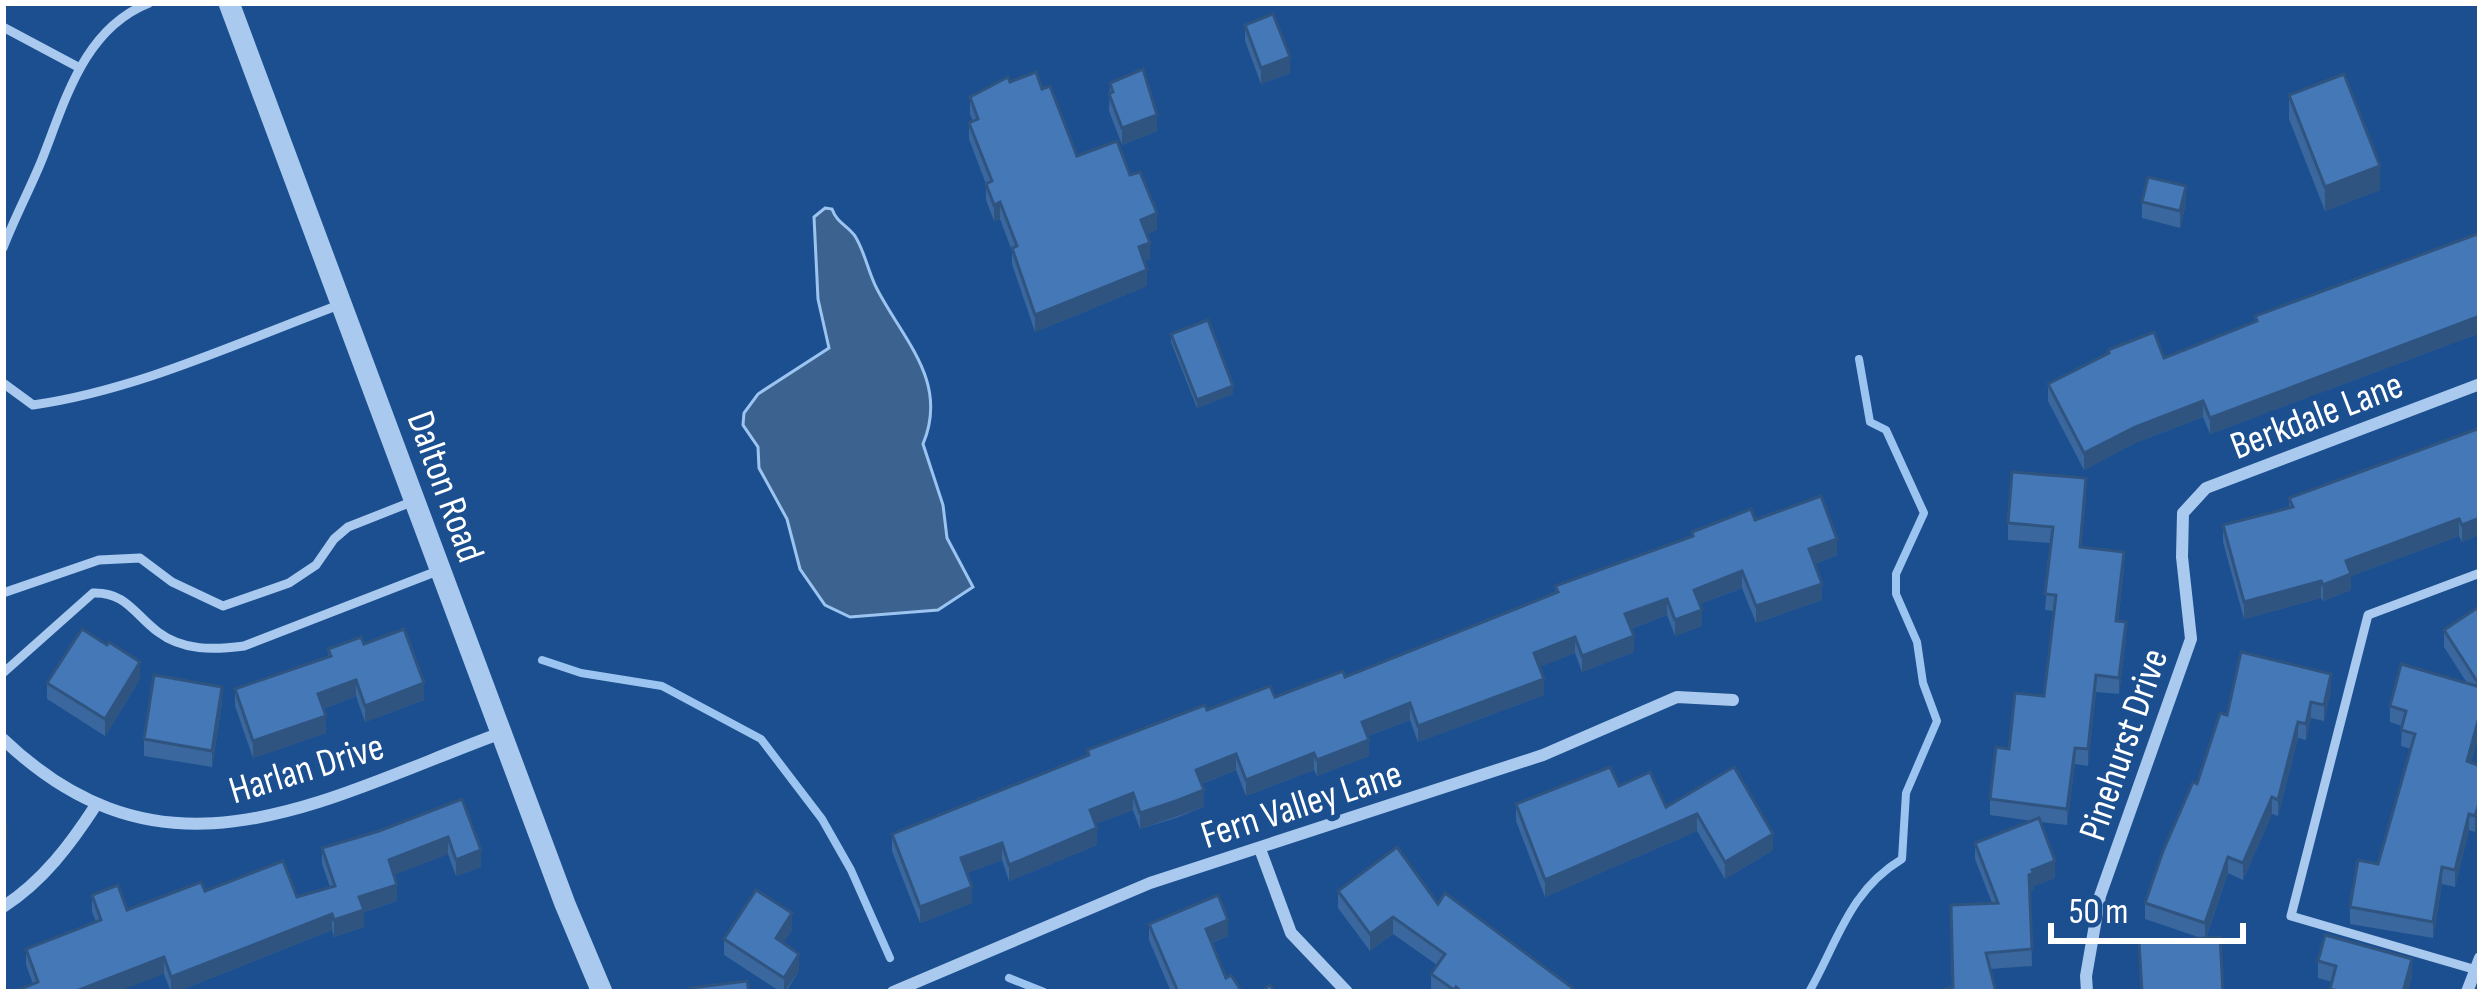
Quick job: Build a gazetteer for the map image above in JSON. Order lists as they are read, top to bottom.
{
  "streets": {
    "street": [
      "Berkdale Lane",
      "Dalton Road",
      "Pinehurst Drive",
      "Harlan Drive",
      "Fern Valley Lane"
    ]
  },
  "crossings": [
    ["Berkdale Lane", "Pinehurst Drive"],
    ["Dalton Road", "Harlan Drive"]
  ],
  "scale_bar": "50 m"
}
